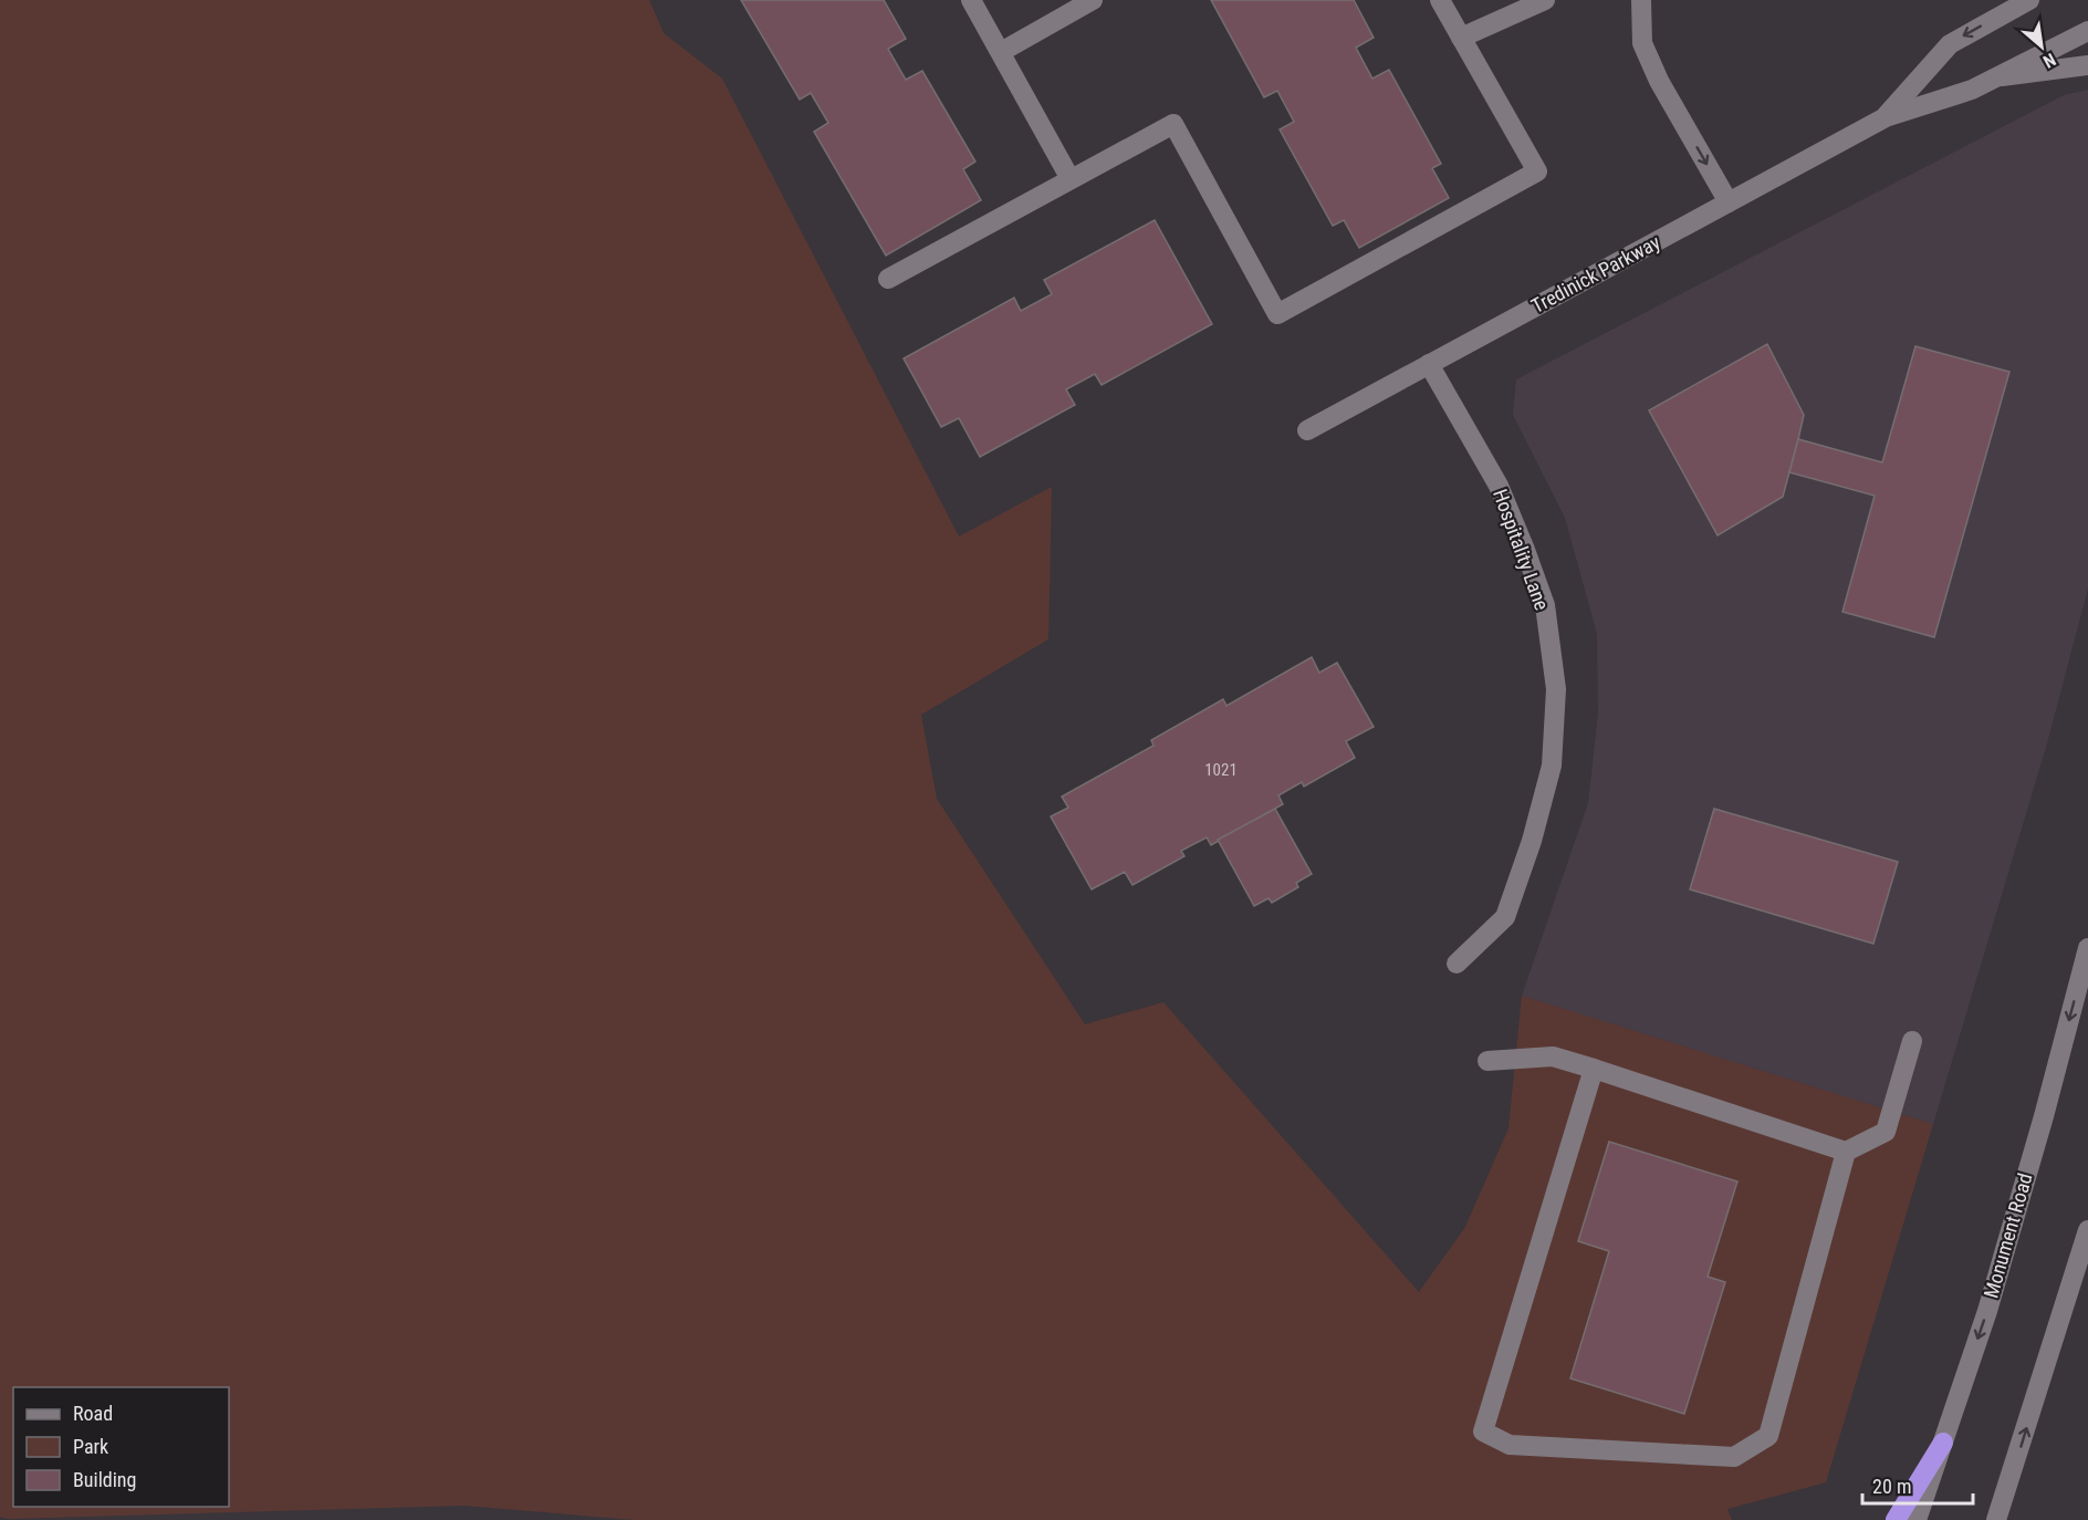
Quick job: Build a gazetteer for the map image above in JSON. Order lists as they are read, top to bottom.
{
  "streets": {
    "street": ["Tredinick Parkway", "Hospitality Lane", "Monument Road"]
  },
  "crossings": [
    ["Tredinick Parkway", "Hospitality Lane"]
  ],
  "house_numbers": ["1021"],
  "legend": ["Road", "Park", "Building"],
  "scale_bar": "20 m",
  "north": "bottom right"
}
